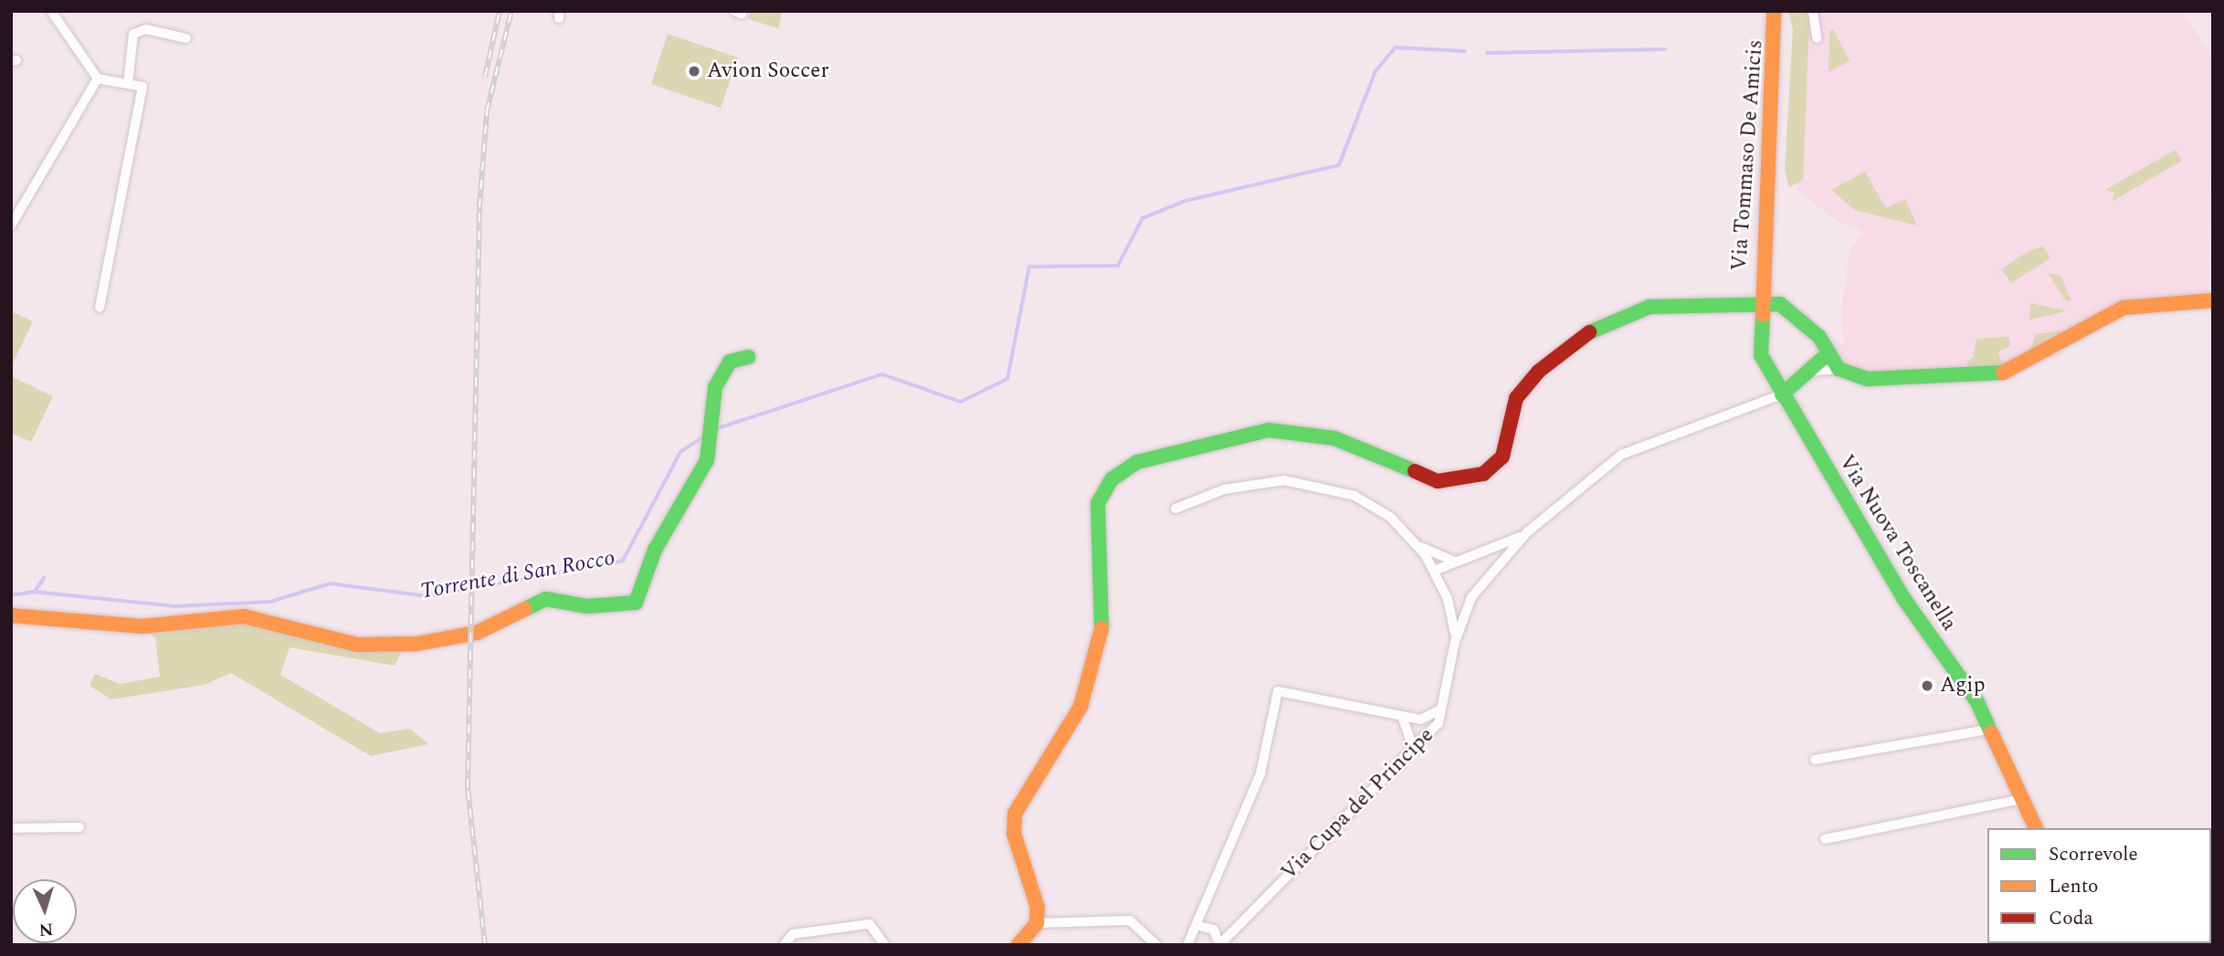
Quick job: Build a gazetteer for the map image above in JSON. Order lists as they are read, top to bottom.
{
  "streets": {
    "main road": ["Via Tommaso De Amicis", "Via Nuova Toscanella"],
    "street": ["Via Cupa del Principe"]
  },
  "crossings": [
    ["Via Tommaso De Amicis", "Via Nuova Toscanella"],
    ["Via Nuova Toscanella", "Via Cupa del Principe"]
  ],
  "water": ["Torrente di San Rocco"],
  "places": ["Avion Soccer", "Agip"],
  "legend": ["Scorrevole", "Lento", "Coda"],
  "north": "bottom"
}
